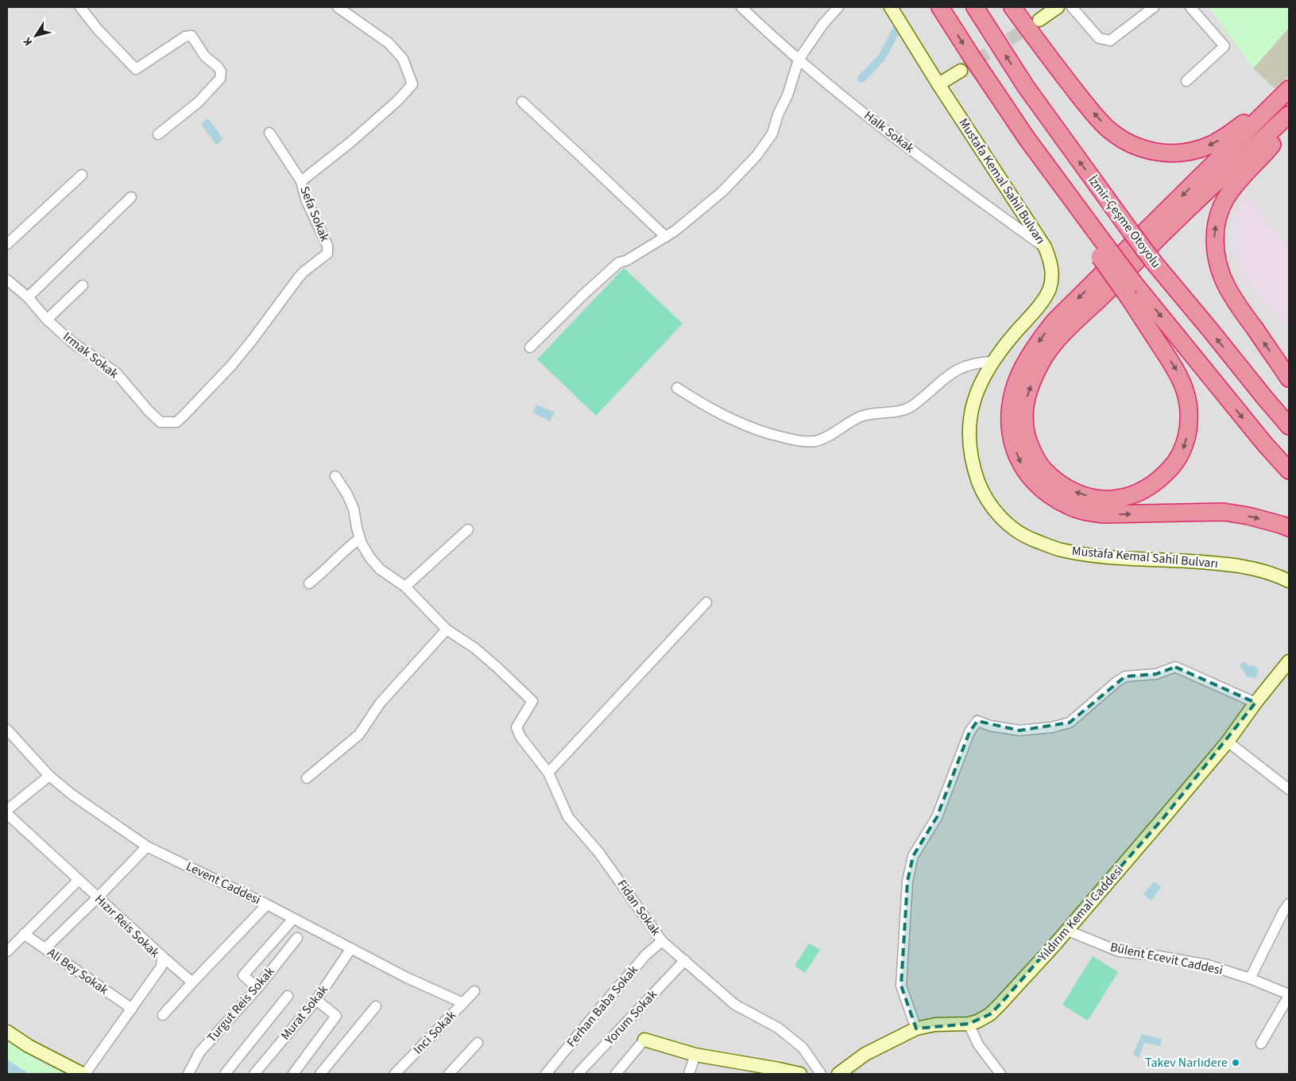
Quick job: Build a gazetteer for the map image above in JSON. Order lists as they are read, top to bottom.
{
  "streets": {
    "highway": ["İzmir-Çeşme Otoyolu"],
    "street": [
      "Halk Sokak",
      "Mustafa Kemal Sahil Bulvarı",
      "Sefa Sokak",
      "Irmak Sokak",
      "Levent Caddesi",
      "Fidan Sokak",
      "Yıldırım Kemal Caddesi",
      "Hızır Reis Sokak",
      "Bülent Ecevit Caddesi",
      "Ali Bey Sokak",
      "Turgut Reis Sokak",
      "Ferhan Baba Sokak",
      "Murat Sokak",
      "Yorum Sokak",
      "Inci Sokak"
    ]
  },
  "crossings": [
    ["Halk Sokak", "Mustafa Kemal Sahil Bulvarı"],
    ["Sefa Sokak", "Irmak Sokak"],
    ["Levent Caddesi", "Murat Sokak"],
    ["Levent Caddesi", "Inci Sokak"],
    ["Fidan Sokak", "Ferhan Baba Sokak"],
    ["Fidan Sokak", "Yorum Sokak"],
    ["Yıldırım Kemal Caddesi", "Bülent Ecevit Caddesi"],
    ["Hızır Reis Sokak", "Ali Bey Sokak"]
  ],
  "places": ["Takev Narlıdere"],
  "north": "bottom left"
}
